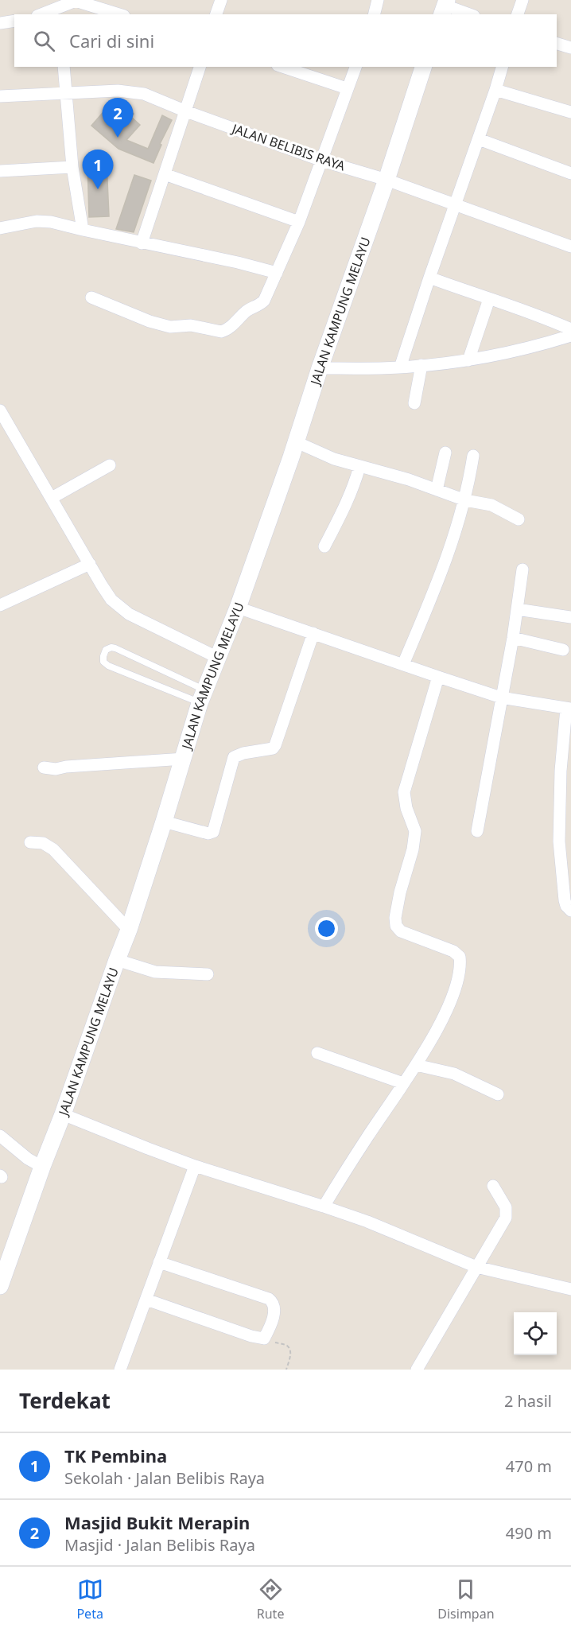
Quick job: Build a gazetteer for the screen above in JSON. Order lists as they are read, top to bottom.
{
  "streets": {
    "main road": ["JALAN KAMPUNG MELAYU"],
    "street": ["JALAN BELIBIS RAYA"]
  },
  "crossings": [
    ["JALAN BELIBIS RAYA", "JALAN KAMPUNG MELAYU"]
  ],
  "page": {
    "search": "Cari di sini",
    "pins": ["2", "1"],
    "heading": ["Terdekat", "2 hasil"],
    "list": [
      {
        "mark": "1",
        "name": "TK Pembina",
        "note": "Sekolah · Jalan Belibis Raya",
        "value": "470 m"
      },
      {
        "mark": "2",
        "name": "Masjid Bukit Merapin",
        "note": "Masjid · Jalan Belibis Raya",
        "value": "490 m"
      }
    ],
    "nav": ["Peta", "Rute", "Disimpan"]
  }
}
